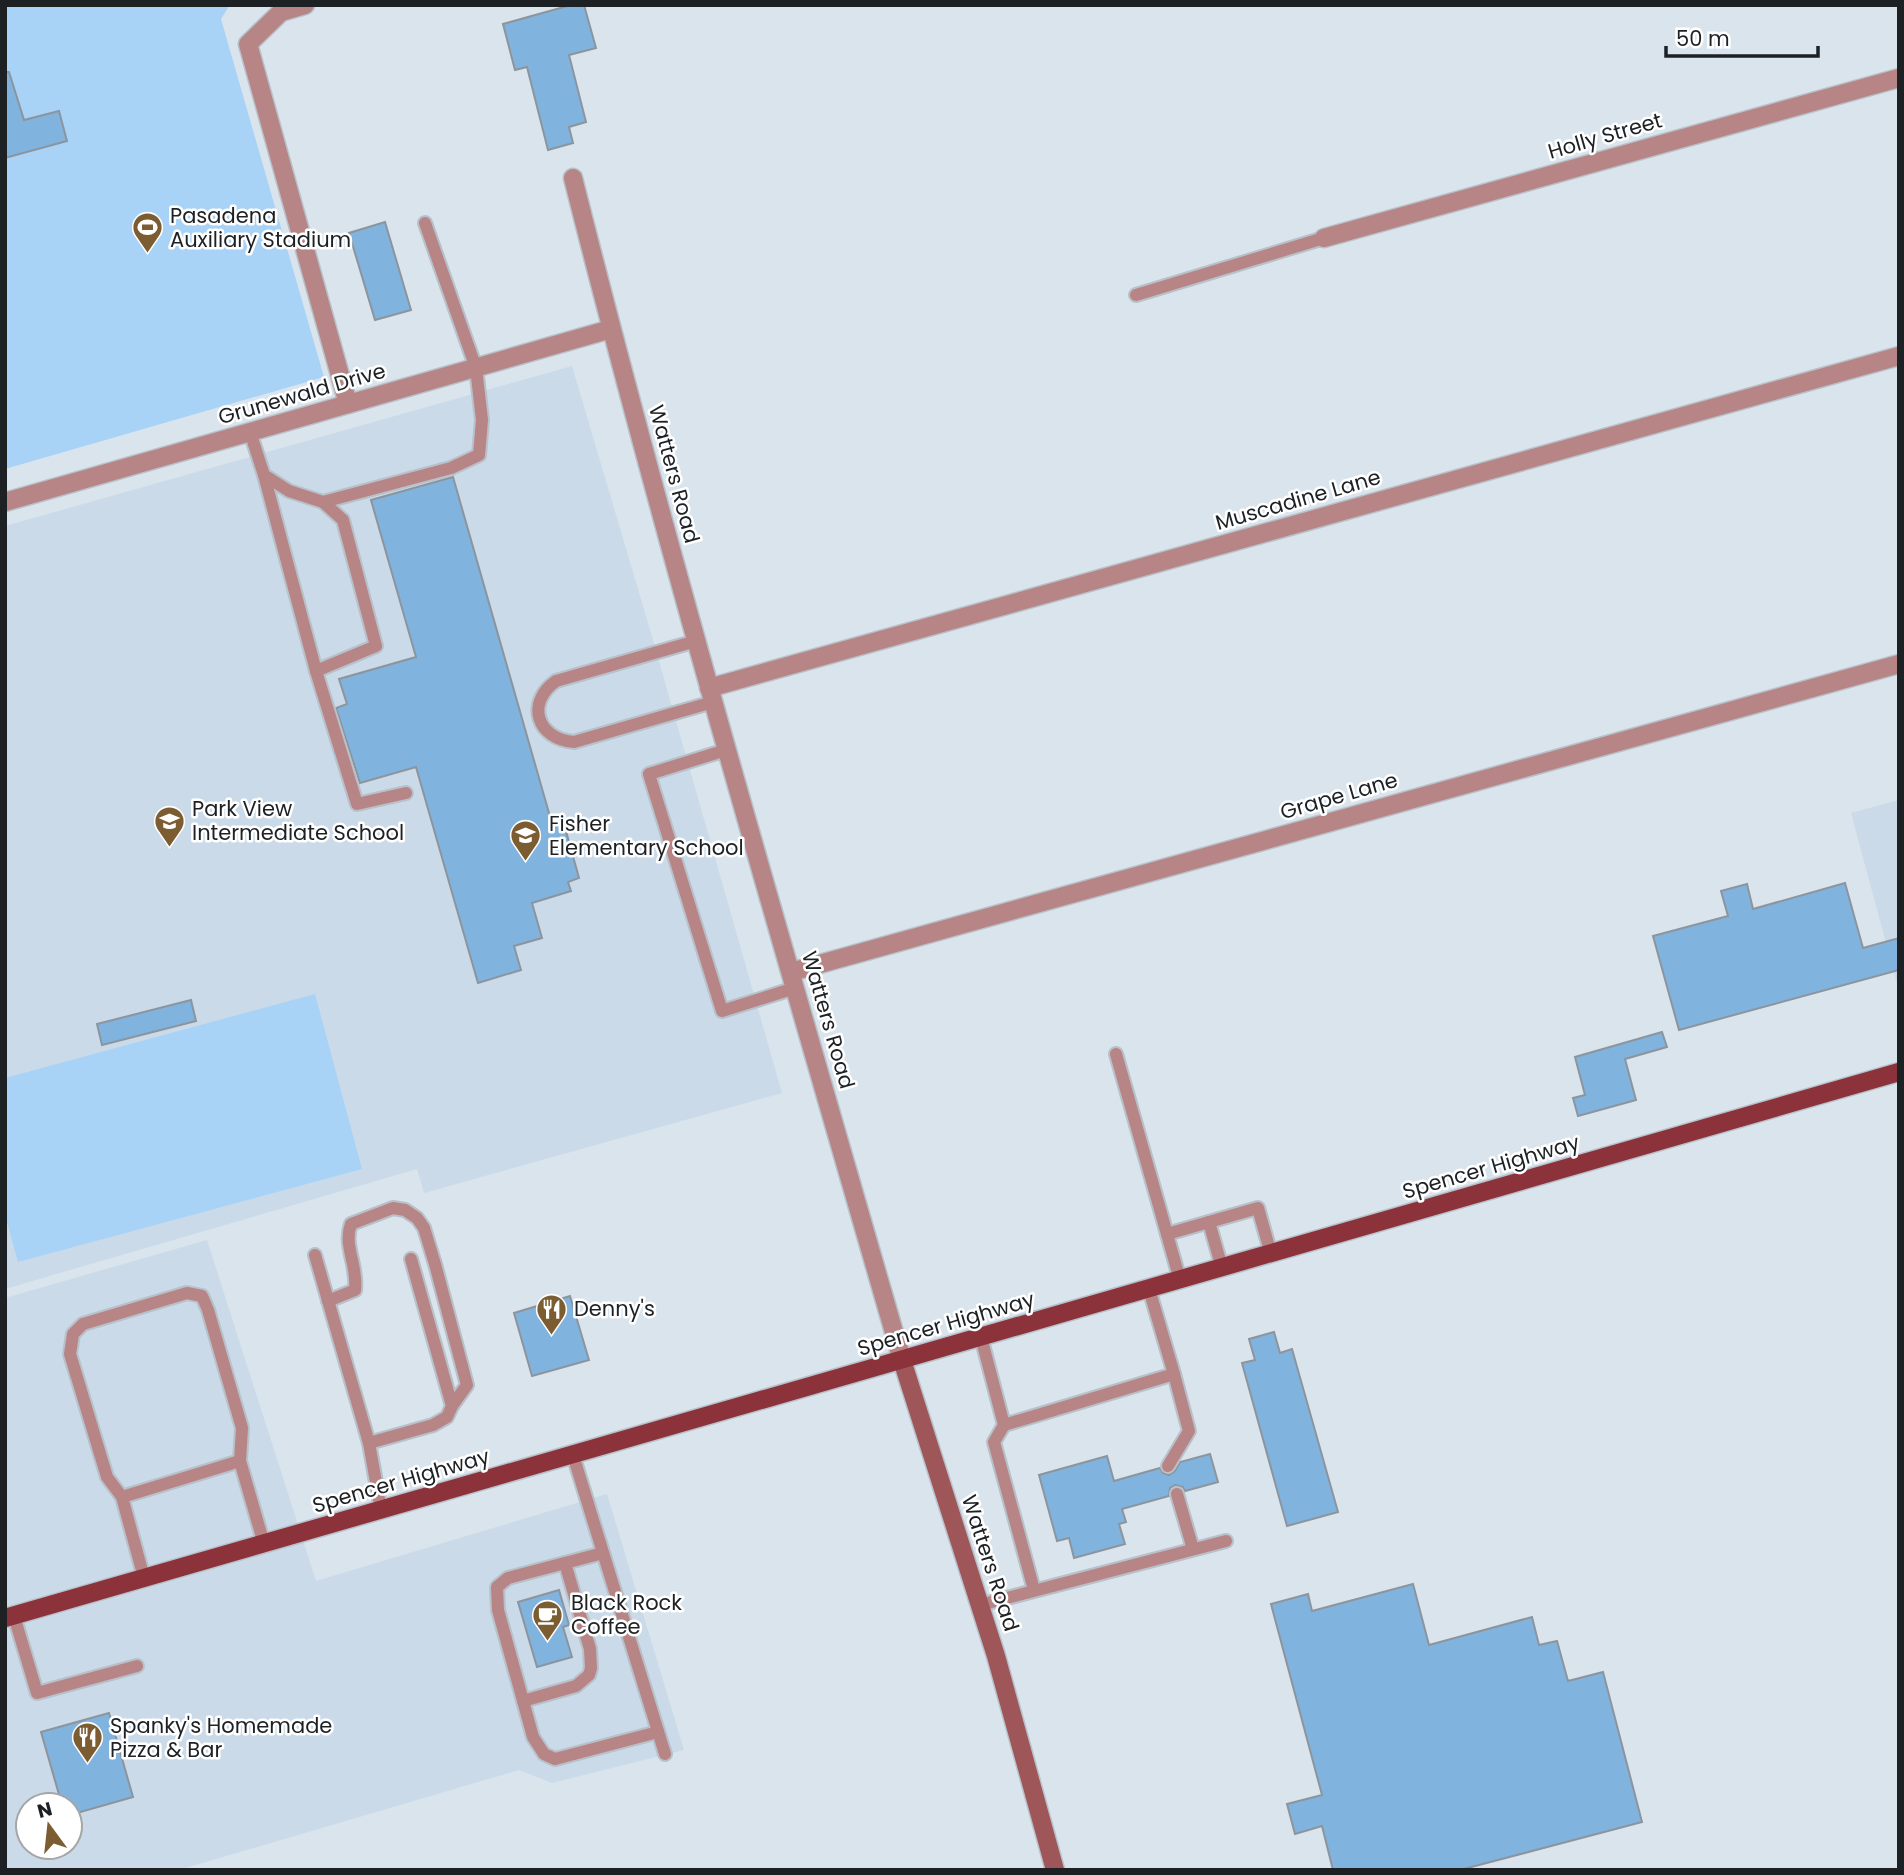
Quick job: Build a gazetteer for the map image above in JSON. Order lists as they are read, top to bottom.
{
  "streets": {
    "main road": ["Spencer Highway"],
    "street": [
      "Holly Street",
      "Grunewald Drive",
      "Watters Road",
      "Muscadine Lane",
      "Grape Lane"
    ]
  },
  "crossings": [
    ["Grunewald Drive", "Watters Road"],
    ["Watters Road", "Muscadine Lane"],
    ["Watters Road", "Grape Lane"],
    ["Watters Road", "Spencer Highway"]
  ],
  "places": {
    "sports": ["Pasadena Auxiliary Stadium"],
    "school or university": ["Park View Intermediate School", "Fisher Elementary School"],
    "restaurant": ["Denny's", "Spanky's Homemade Pizza & Bar"],
    "cafe": ["Black Rock Coffee"]
  },
  "scale_bar": "50 m",
  "north": "top"
}
